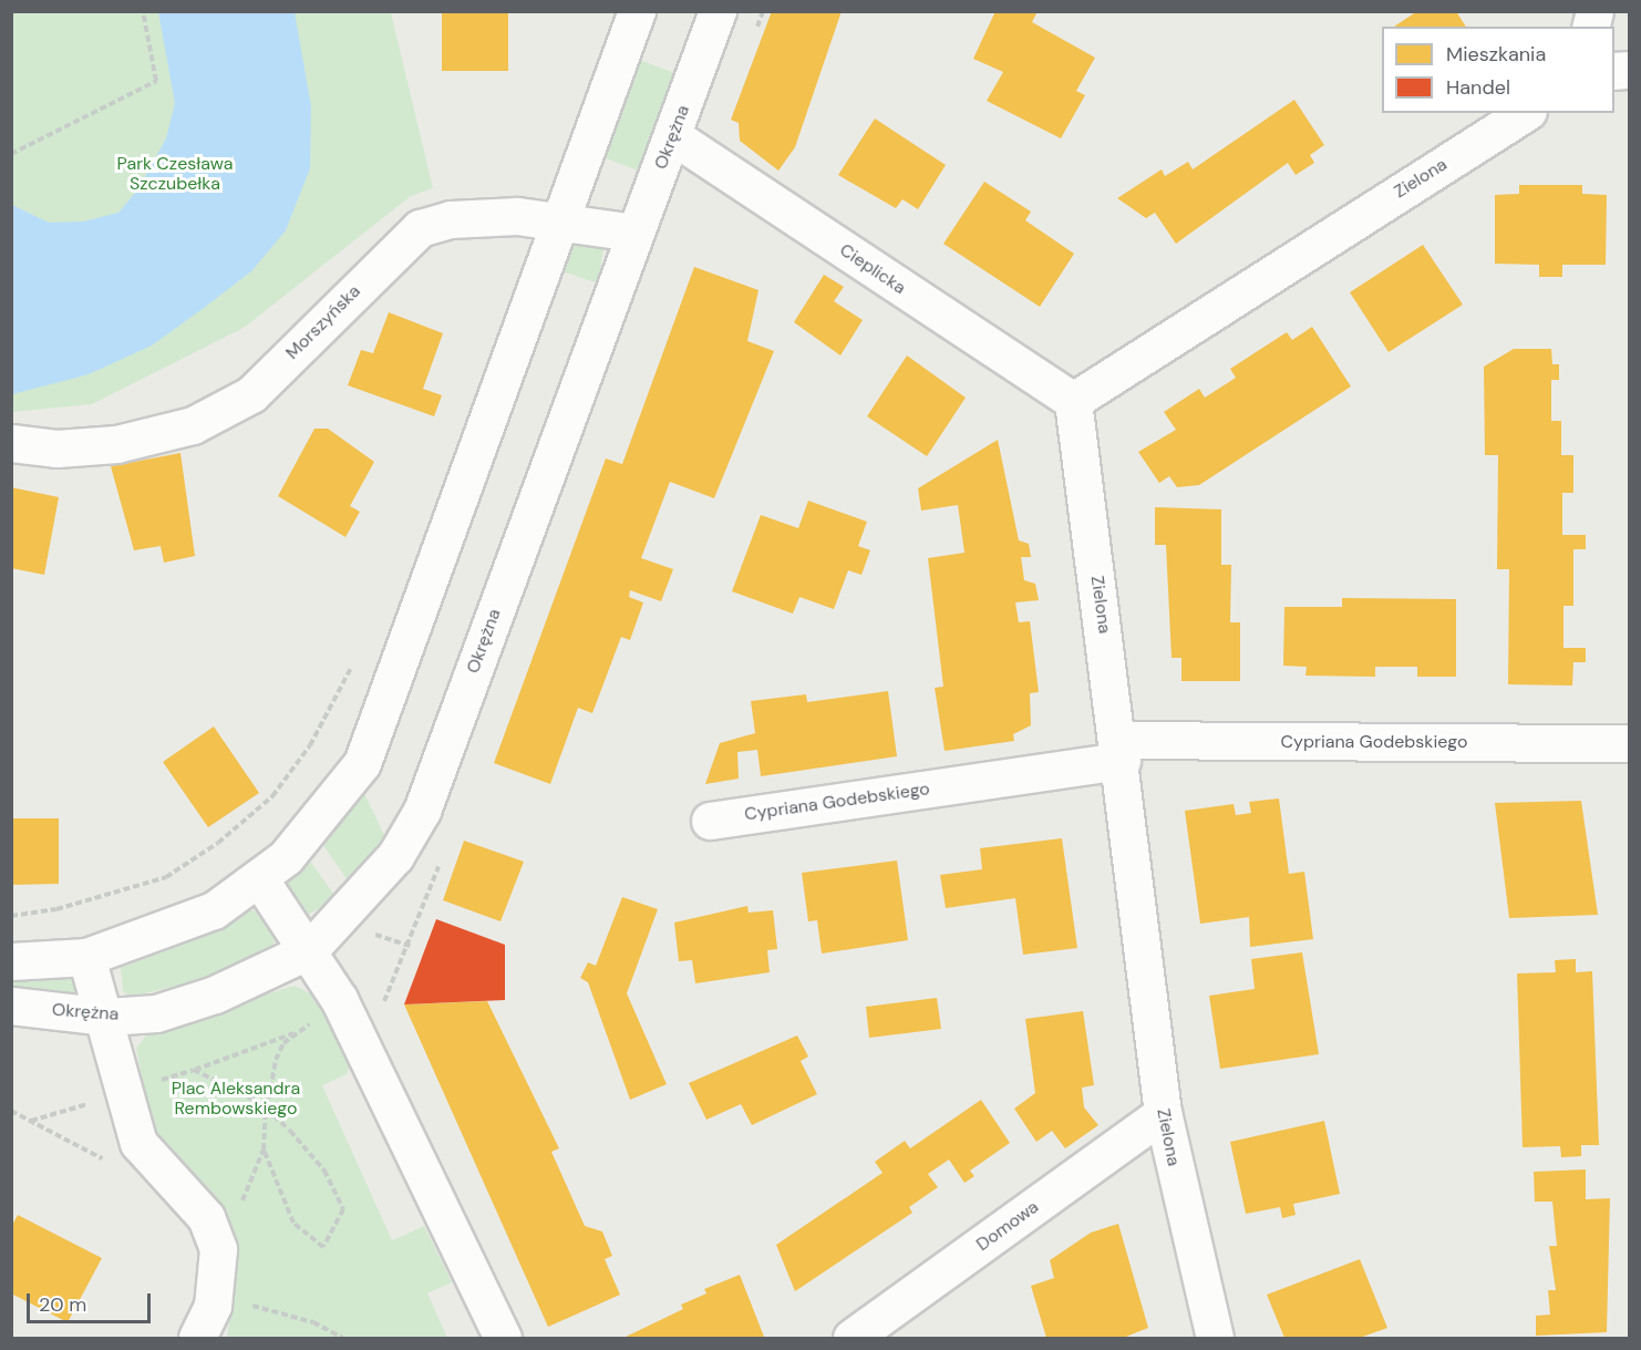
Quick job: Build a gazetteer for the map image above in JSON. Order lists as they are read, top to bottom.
{
  "streets": {
    "street": [
      "Okrężna",
      "Zielona",
      "Cieplicka",
      "Morszyńska",
      "Cypriana Godebskiego",
      "Domowa"
    ]
  },
  "crossings": [
    ["Okrężna", "Cieplicka"],
    ["Okrężna", "Morszyńska"],
    ["Zielona", "Cieplicka"],
    ["Zielona", "Cypriana Godebskiego"],
    ["Zielona", "Domowa"]
  ],
  "parks": ["Park Czesława Szczubełka", "Plac Aleksandra Rembowskiego"],
  "legend": ["Mieszkania", "Handel"],
  "scale_bar": "20 m"
}
